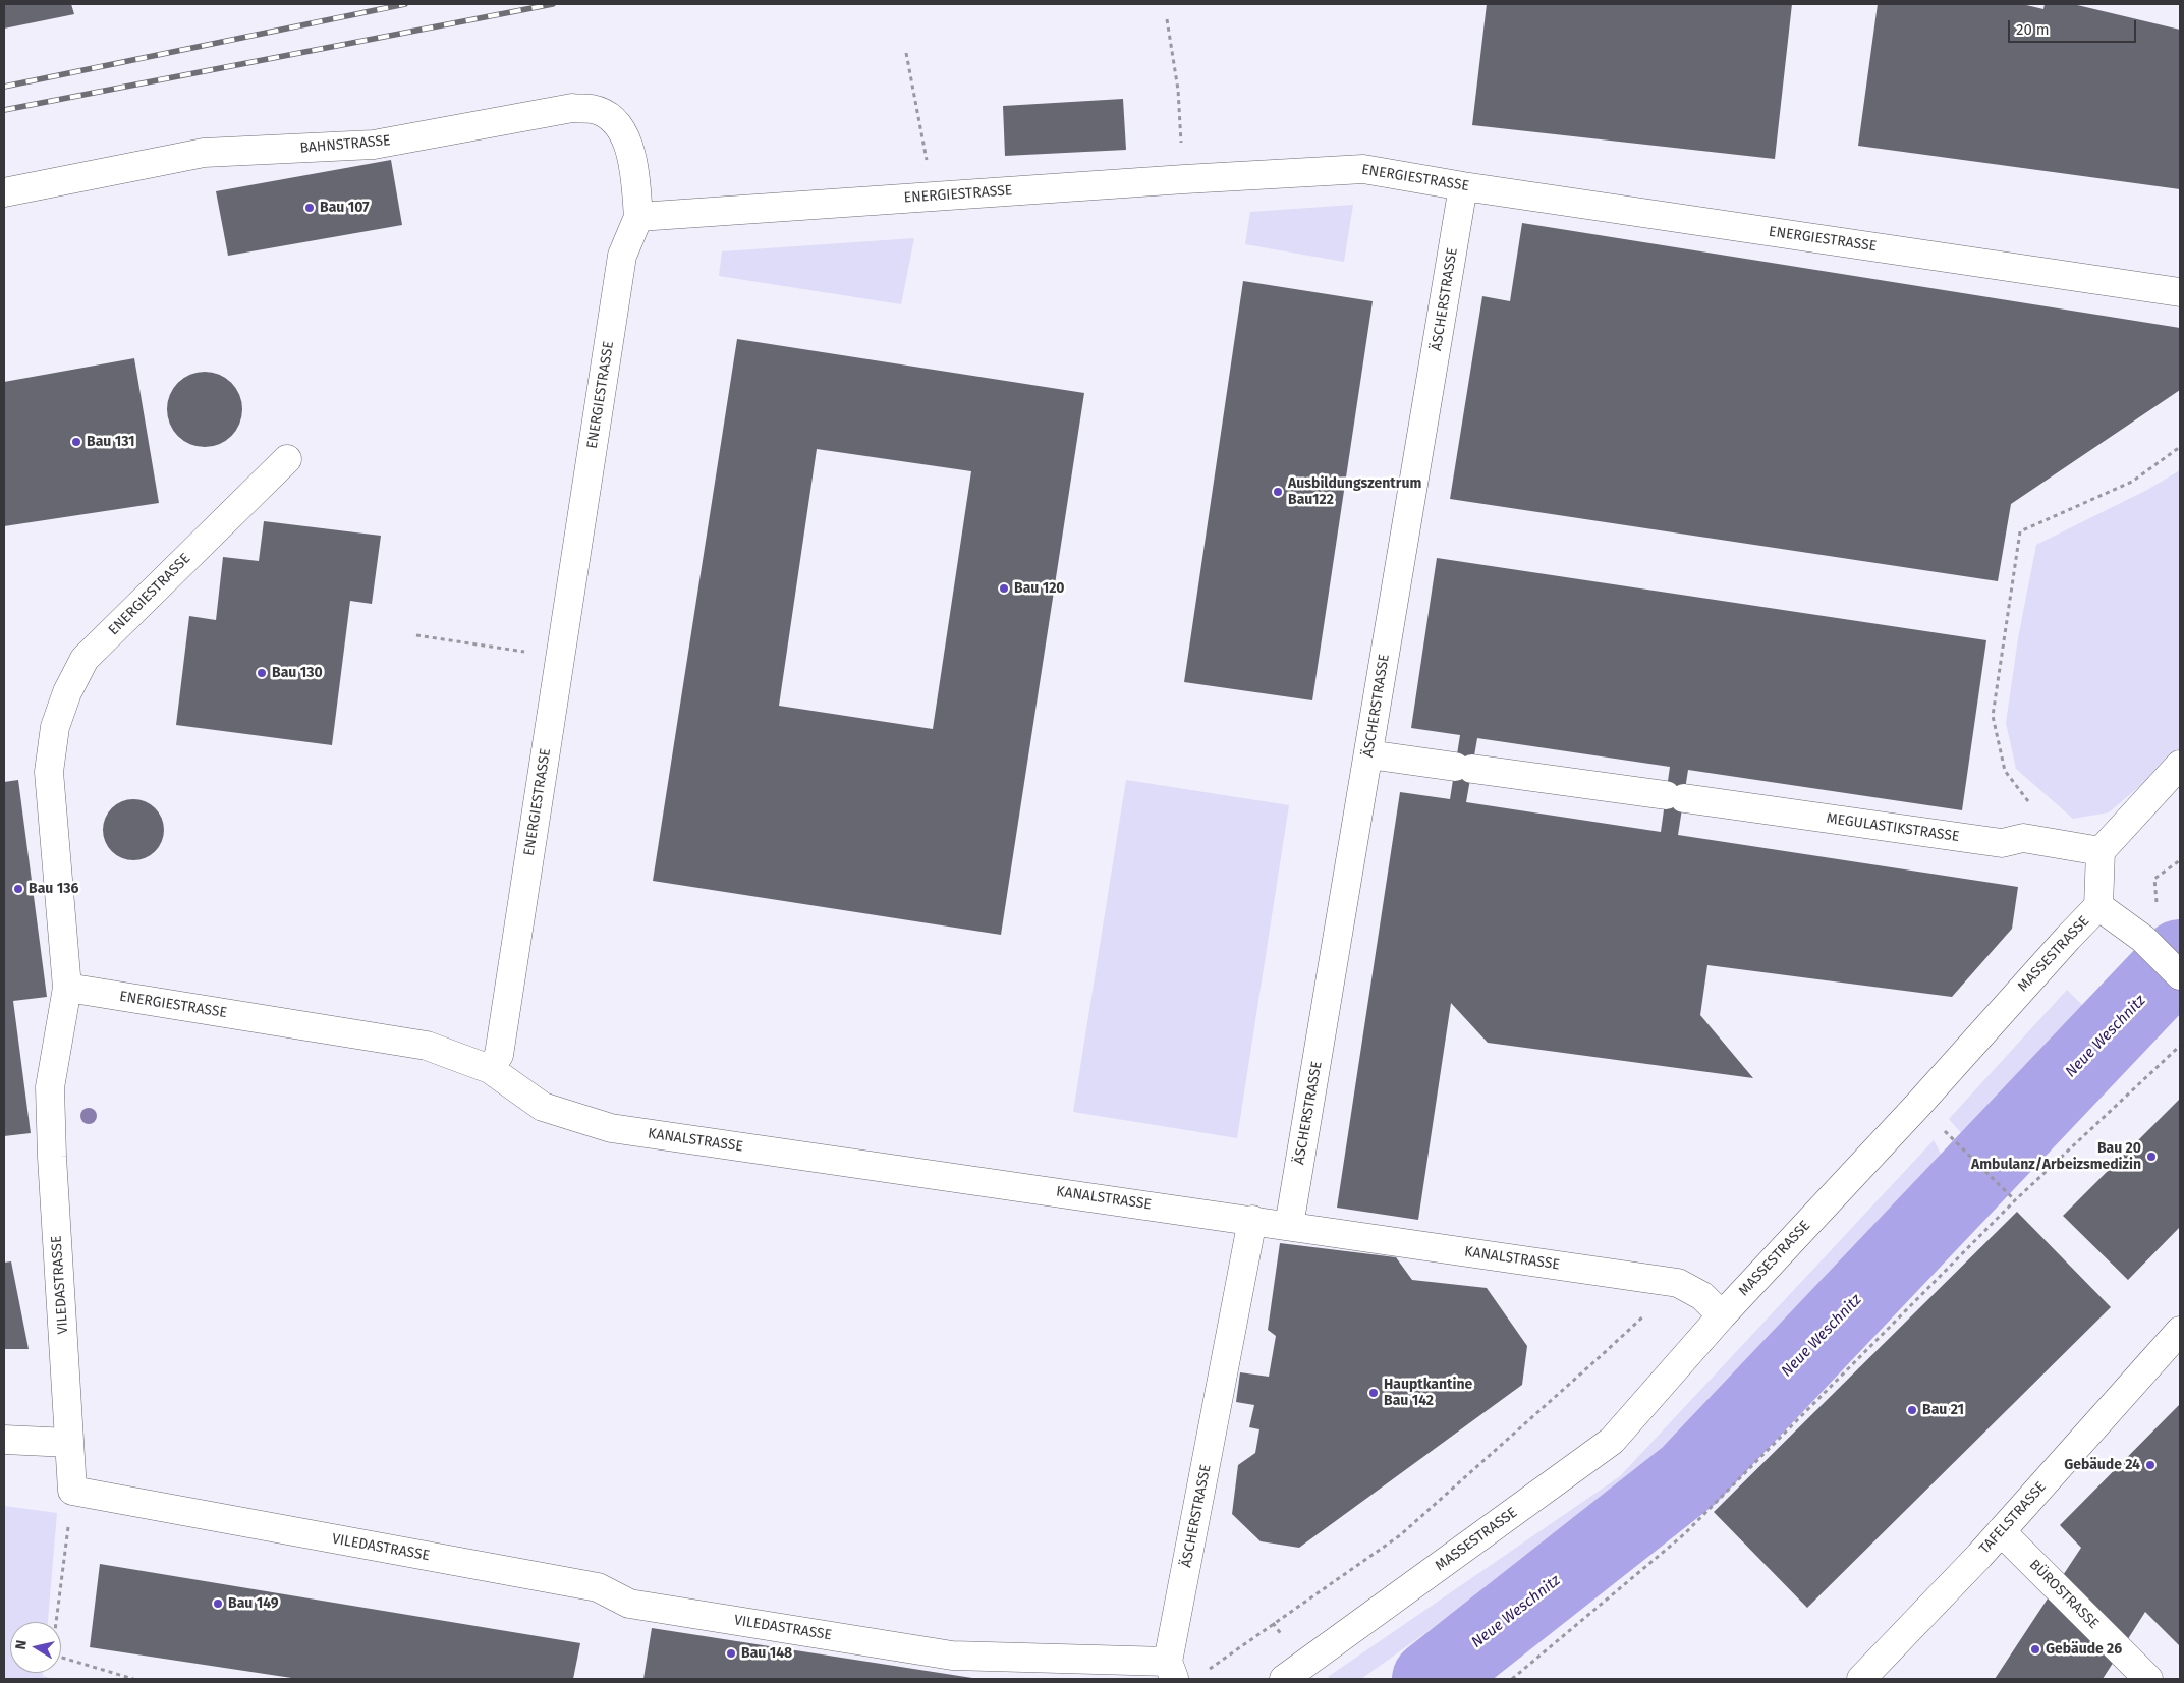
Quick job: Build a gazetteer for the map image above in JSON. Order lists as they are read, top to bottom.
{
  "streets": {
    "lane": [
      "BAHNSTRASSE",
      "ENERGIESTRASSE",
      "ÄSCHERSTRASSE",
      "MEGULASTIKSTRASSE",
      "MASSESTRASSE",
      "KANALSTRASSE",
      "VILEDASTRASSE",
      "TAFELSTRASSE",
      "BÜROSTRASSE"
    ]
  },
  "crossings": [
    ["BAHNSTRASSE", "ENERGIESTRASSE"],
    ["ENERGIESTRASSE", "ÄSCHERSTRASSE"],
    ["ENERGIESTRASSE", "KANALSTRASSE"],
    ["ENERGIESTRASSE", "VILEDASTRASSE"],
    ["ÄSCHERSTRASSE", "MEGULASTIKSTRASSE"],
    ["ÄSCHERSTRASSE", "KANALSTRASSE"],
    ["ÄSCHERSTRASSE", "VILEDASTRASSE"],
    ["MEGULASTIKSTRASSE", "MASSESTRASSE"],
    ["MASSESTRASSE", "KANALSTRASSE"],
    ["TAFELSTRASSE", "BÜROSTRASSE"]
  ],
  "water": ["Neue Weschnitz"],
  "places": [
    "Bau 107",
    "Bau 131",
    "Ausbildungszentrum Bau122",
    "Bau 120",
    "Bau 130",
    "Bau 136",
    "Bau 20 Ambulanz/Arbeizsmedizin",
    "Hauptkantine Bau 142",
    "Bau 21",
    "Gebäude 24",
    "Bau 149",
    "Gebäude 26",
    "Bau 148"
  ],
  "scale_bar": "20 m",
  "north": "left"
}
